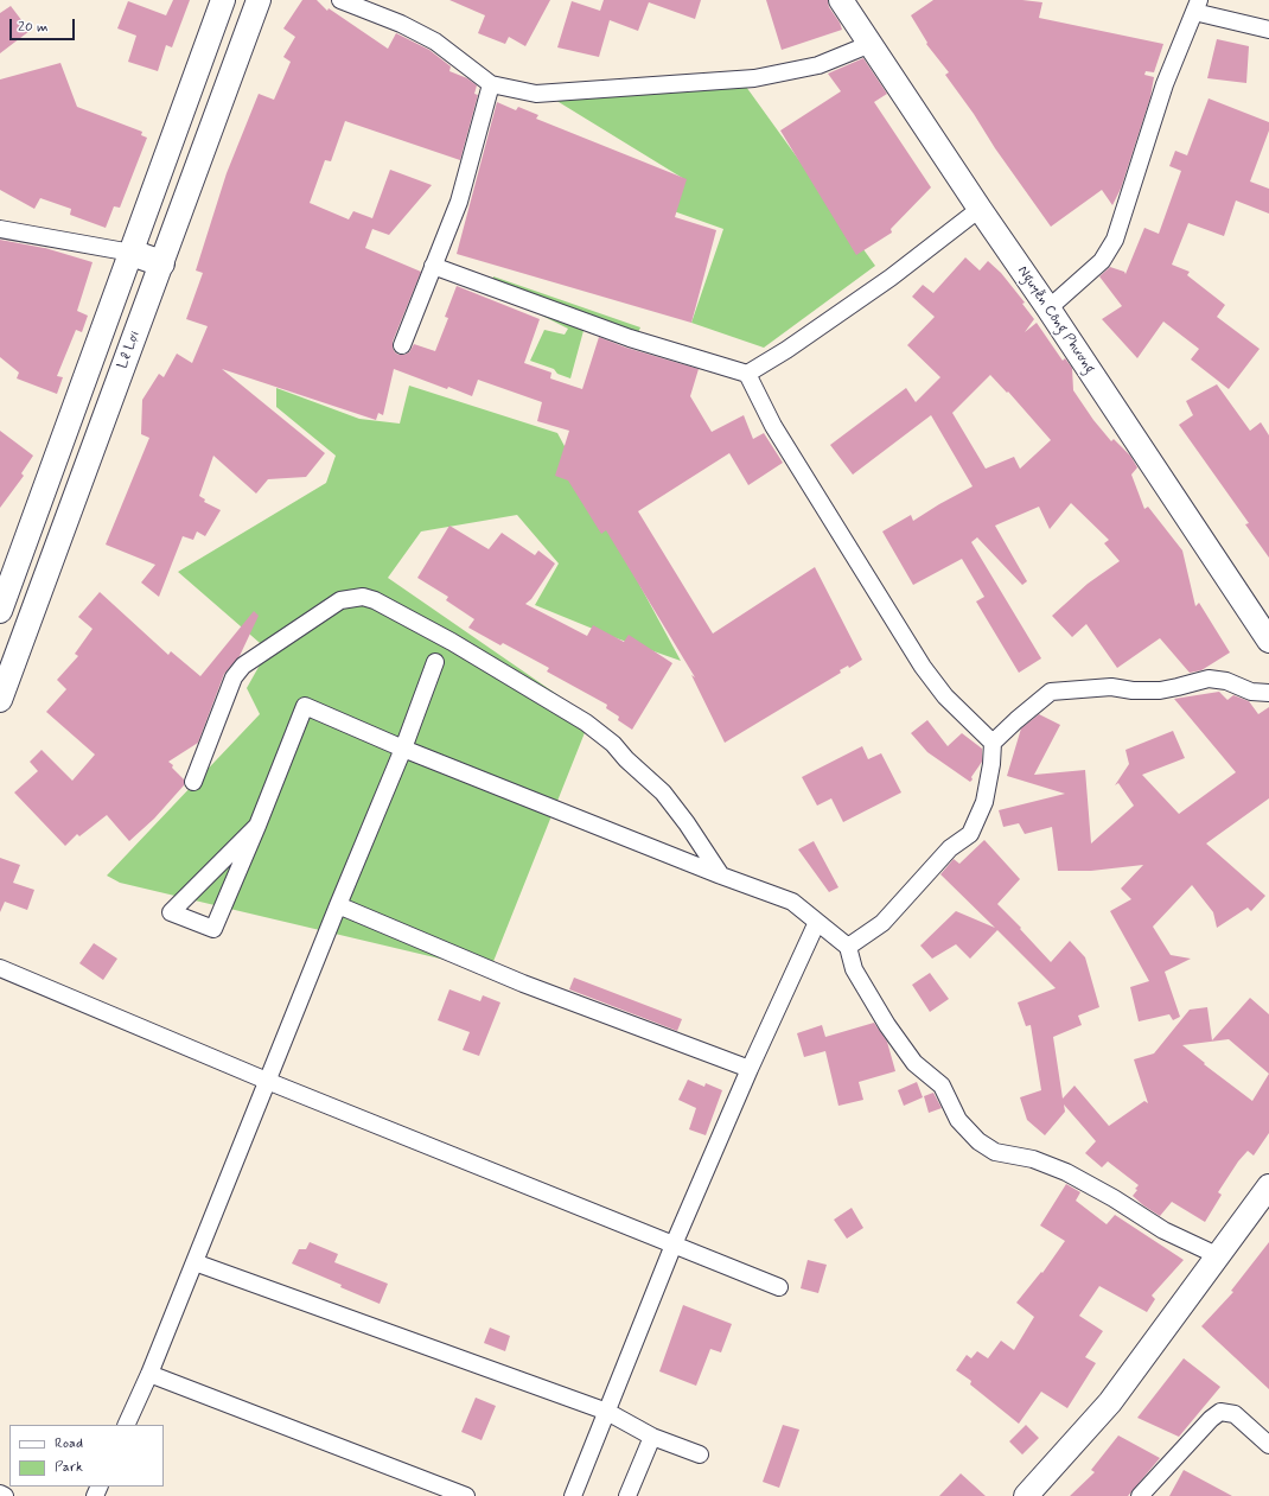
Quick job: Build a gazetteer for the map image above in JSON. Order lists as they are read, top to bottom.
{
  "streets": {
    "main road": ["Nguyễn Công Phương", "Lê Lợi"]
  },
  "legend": ["Road", "Park"],
  "scale_bar": "20 m"
}
